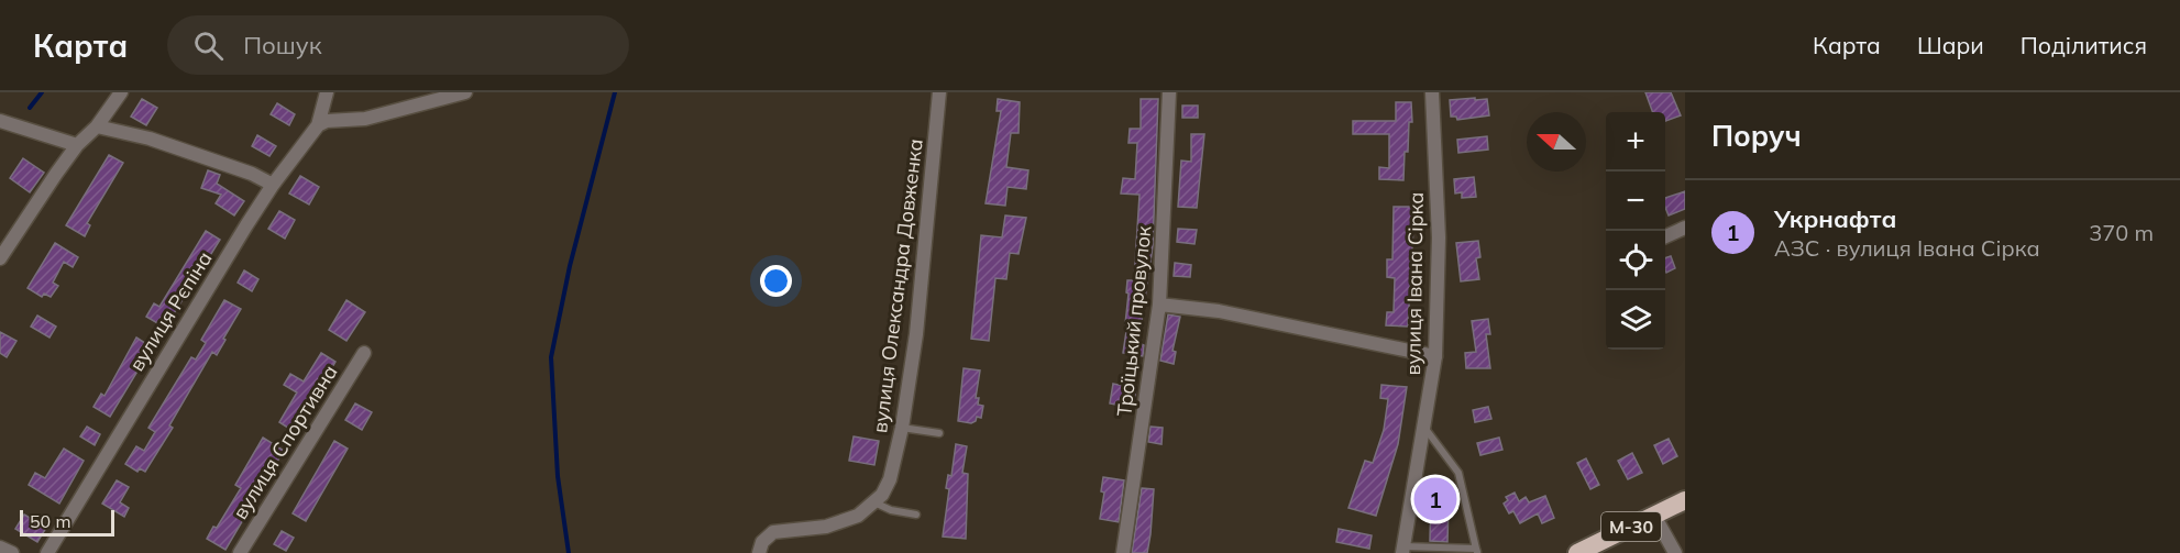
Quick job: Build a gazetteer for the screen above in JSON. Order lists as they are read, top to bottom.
{
  "streets": {
    "highway": ["М-30"],
    "street": [
      "вулиця Івана Сірка",
      "вулиця Олександра Довженка",
      "вулиця Рєпіна",
      "Троїцький провулок",
      "вулиця Спортивна"
    ]
  },
  "scale_bar": "50 m",
  "north": "left",
  "page": {
    "header": "Карта",
    "search": "Пошук",
    "nav": ["Карта", "Шари", "Поділитися"],
    "heading": "Поруч",
    "map_buttons": ["+", "−"],
    "list": [
      {
        "mark": "1",
        "name": "Укрнафта",
        "note": "АЗС · вулиця Івана Сірка",
        "value": "370 m"
      }
    ],
    "pins": "1",
    "scale": "50 m"
  }
}
